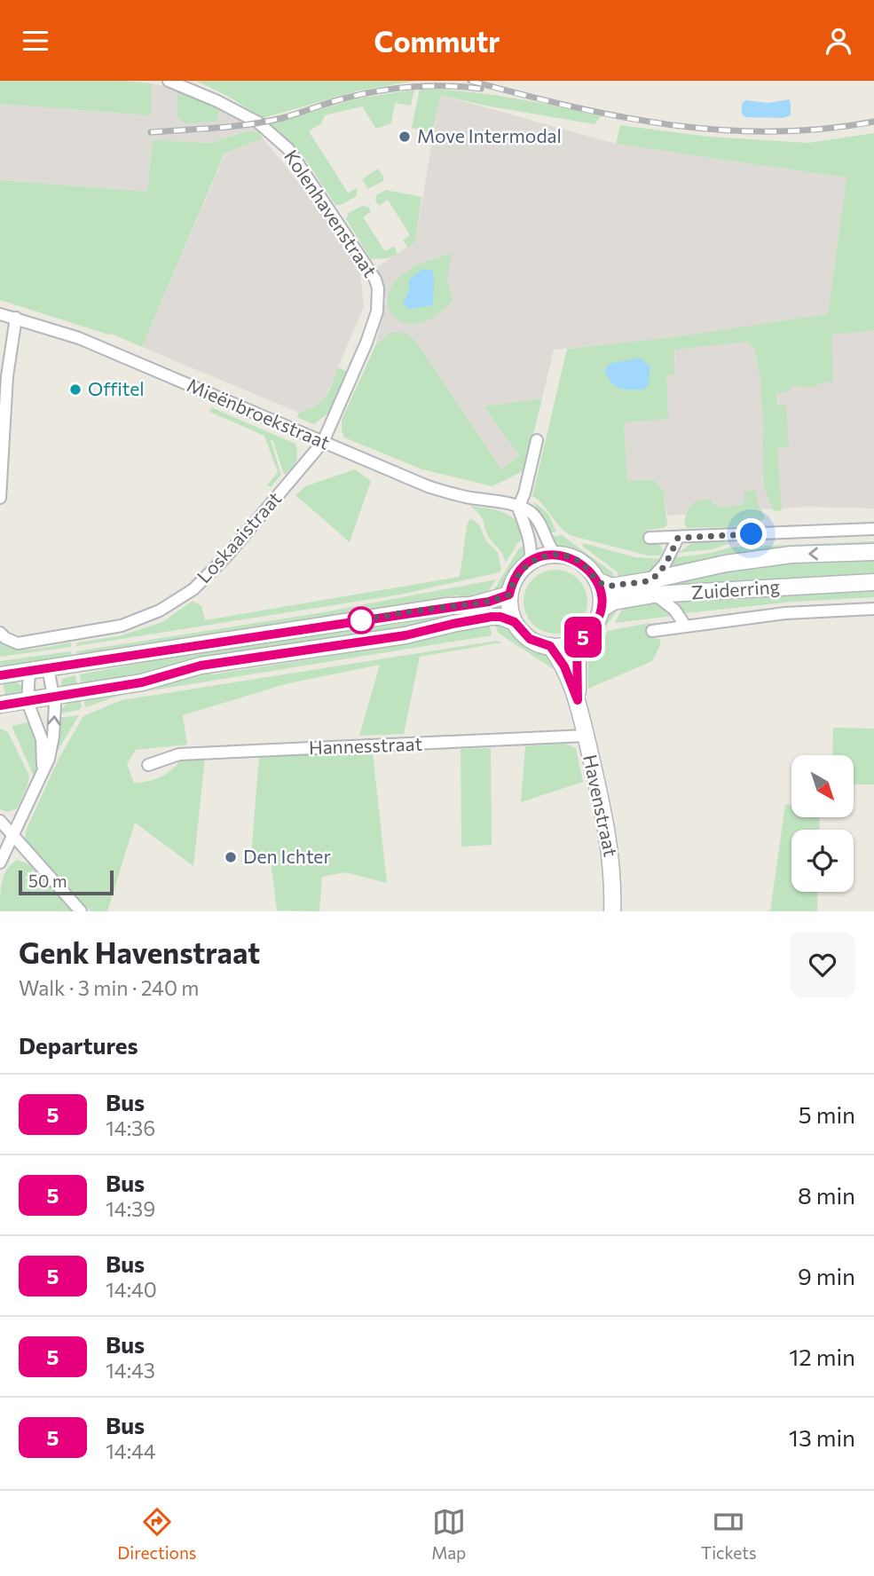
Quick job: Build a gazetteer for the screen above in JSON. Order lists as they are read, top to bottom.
{
  "streets": {
    "main road": ["Zuiderring", "Havenstraat"],
    "street": [
      "Kolenhavenstraat",
      "Mieënbroekstraat",
      "Loskaaistraat",
      "Hannesstraat"
    ]
  },
  "crossings": [
    ["Kolenhavenstraat", "Mieënbroekstraat"],
    ["Kolenhavenstraat", "Loskaaistraat"],
    ["Mieënbroekstraat", "Loskaaistraat"],
    ["Zuiderring", "Havenstraat"],
    ["Hannesstraat", "Havenstraat"]
  ],
  "places": ["Move Intermodal", "Offitel", "Den Ichter"],
  "lines": ["bus line 5"],
  "scale_bar": "50 m",
  "north": "bottom right",
  "page": {
    "header": "Commutr",
    "on_map": "5",
    "scale": "50 m",
    "heading": [
      ["Genk Havenstraat", "Walk · 3 min · 240 m"],
      "Departures"
    ],
    "list": [
      {
        "mark": "5",
        "name": "Bus",
        "note": "14:36",
        "value": "5 min"
      },
      {
        "mark": "5",
        "name": "Bus",
        "note": "14:39",
        "value": "8 min"
      },
      {
        "mark": "5",
        "name": "Bus",
        "note": "14:40",
        "value": "9 min"
      },
      {
        "mark": "5",
        "name": "Bus",
        "note": "14:43",
        "value": "12 min"
      },
      {
        "mark": "5",
        "name": "Bus",
        "note": "14:44",
        "value": "13 min"
      }
    ],
    "tabs": ["Directions", "Map", "Tickets"]
  }
}
